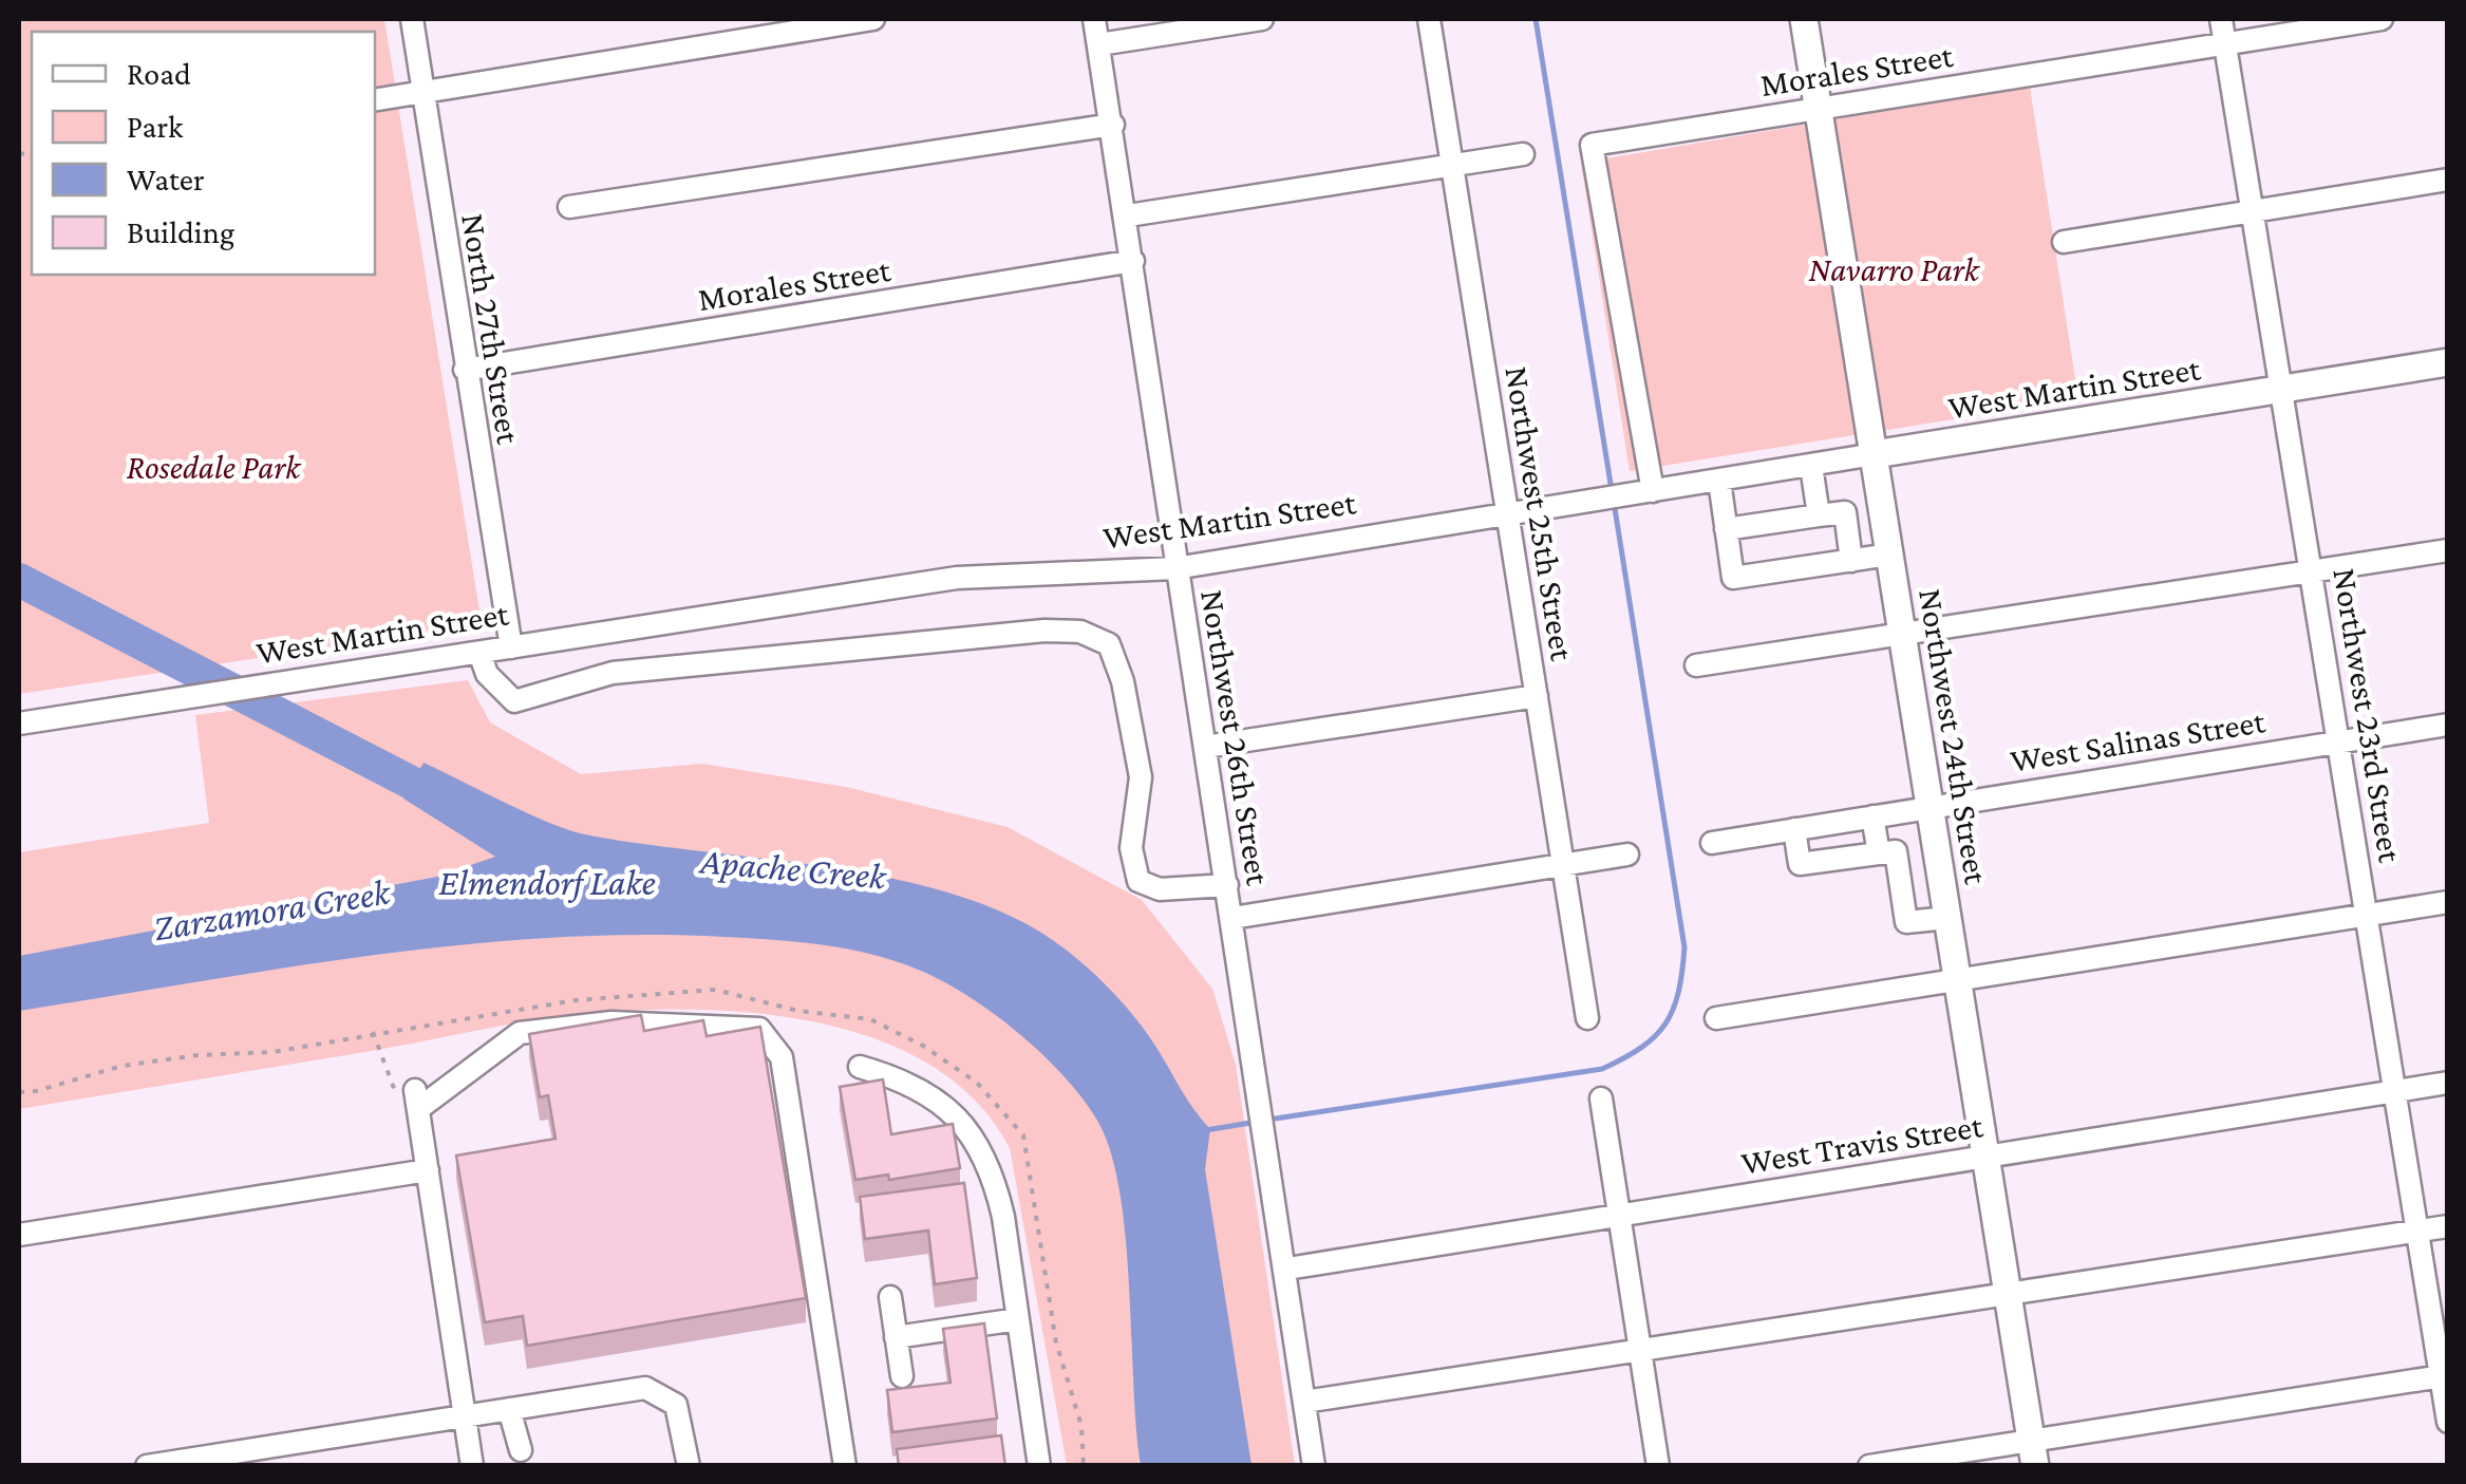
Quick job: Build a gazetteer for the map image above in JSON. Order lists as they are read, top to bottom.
{
  "streets": {
    "main road": ["West Martin Street", "Northwest 24th Street"],
    "street": [
      "Morales Street",
      "North 27th Street",
      "Northwest 25th Street",
      "Northwest 23rd Street",
      "Northwest 26th Street",
      "West Salinas Street",
      "West Travis Street"
    ]
  },
  "crossings": [
    ["Morales Street", "North 27th Street"],
    ["Morales Street", "West Martin Street"],
    ["Morales Street", "Northwest 23rd Street"],
    ["Morales Street", "Northwest 24th Street"],
    ["Morales Street", "Northwest 26th Street"],
    ["North 27th Street", "West Martin Street"],
    ["West Martin Street", "Northwest 25th Street"],
    ["West Martin Street", "Northwest 23rd Street"],
    ["West Martin Street", "Northwest 24th Street"],
    ["West Martin Street", "Northwest 26th Street"],
    ["Northwest 23rd Street", "West Salinas Street"],
    ["Northwest 23rd Street", "West Travis Street"],
    ["Northwest 24th Street", "West Salinas Street"],
    ["Northwest 24th Street", "West Travis Street"],
    ["Northwest 26th Street", "West Travis Street"]
  ],
  "water": ["Apache Creek", "Elmendorf Lake", "Zarzamora Creek"],
  "parks": ["Navarro Park", "Rosedale Park"],
  "legend": [
    "Road",
    "Park",
    "Water",
    "Building"
  ]
}
